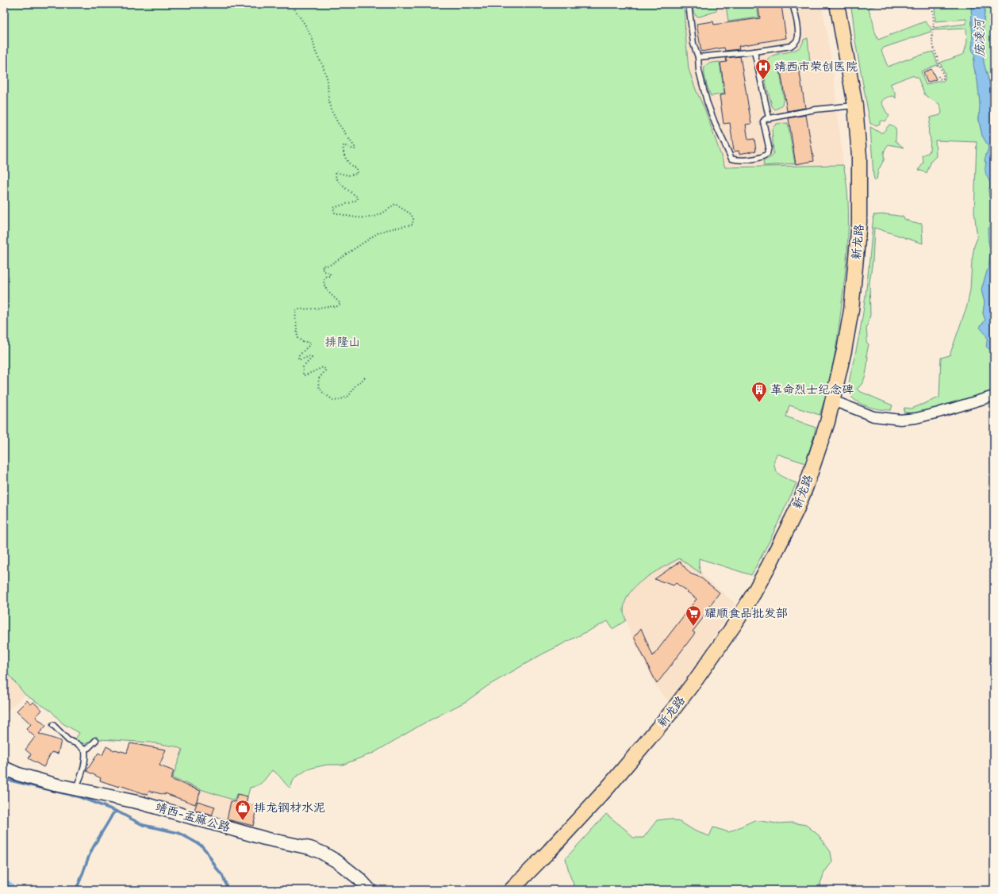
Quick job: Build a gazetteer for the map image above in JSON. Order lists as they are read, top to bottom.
{
  "streets": {
    "main road": ["新龙路", "靖西-孟麻公路"]
  },
  "water": ["庞凌河"],
  "parks": ["排隆山"],
  "places": {
    "hospital": ["靖西市荣创医院"],
    "building": ["革命烈士纪念碑"],
    "supermarket": ["耀顺食品批发部"],
    "shop": ["排龙钢材水泥"]
  }
}
